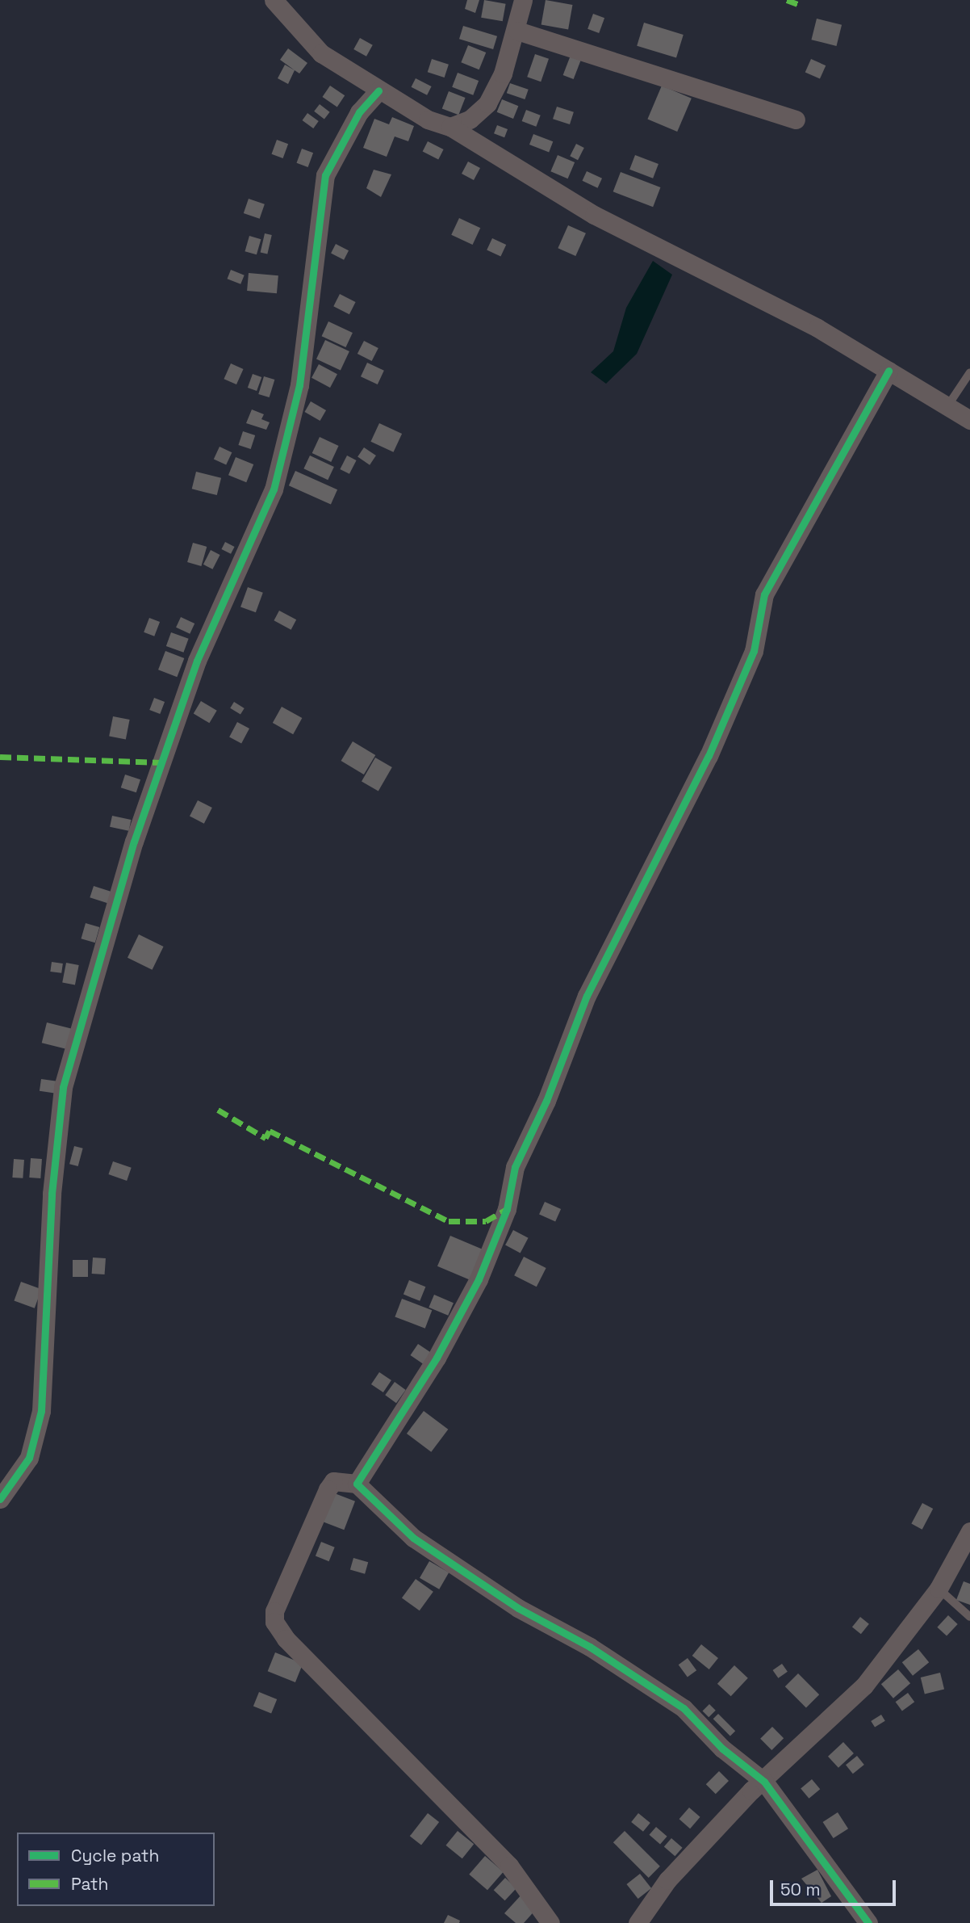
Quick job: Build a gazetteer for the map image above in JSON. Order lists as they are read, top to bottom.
{
  "legend": ["Cycle path", "Path"],
  "scale_bar": "50 m"
}
